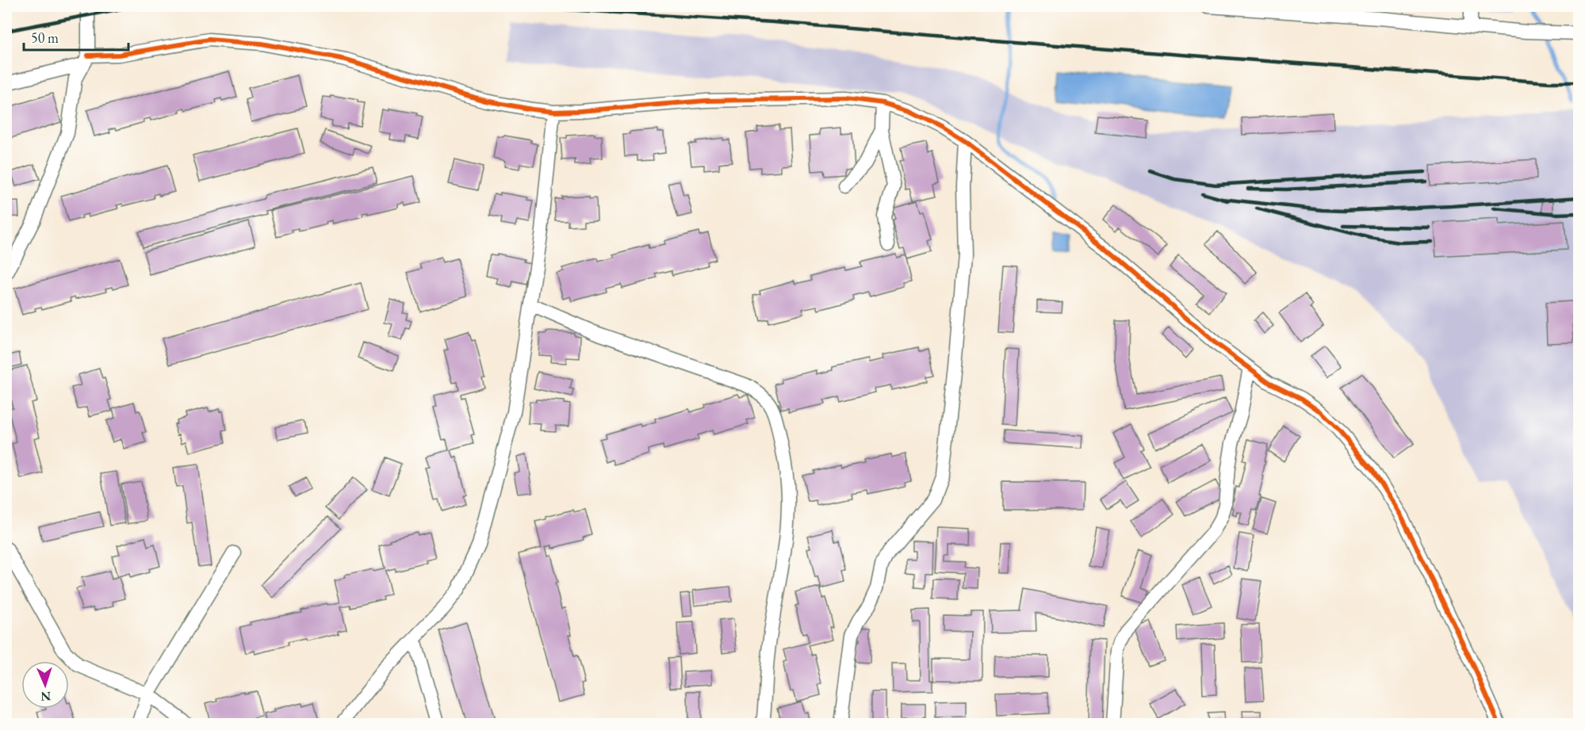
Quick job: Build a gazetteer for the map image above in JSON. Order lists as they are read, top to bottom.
{
  "scale_bar": "50 m",
  "north": "bottom"
}
